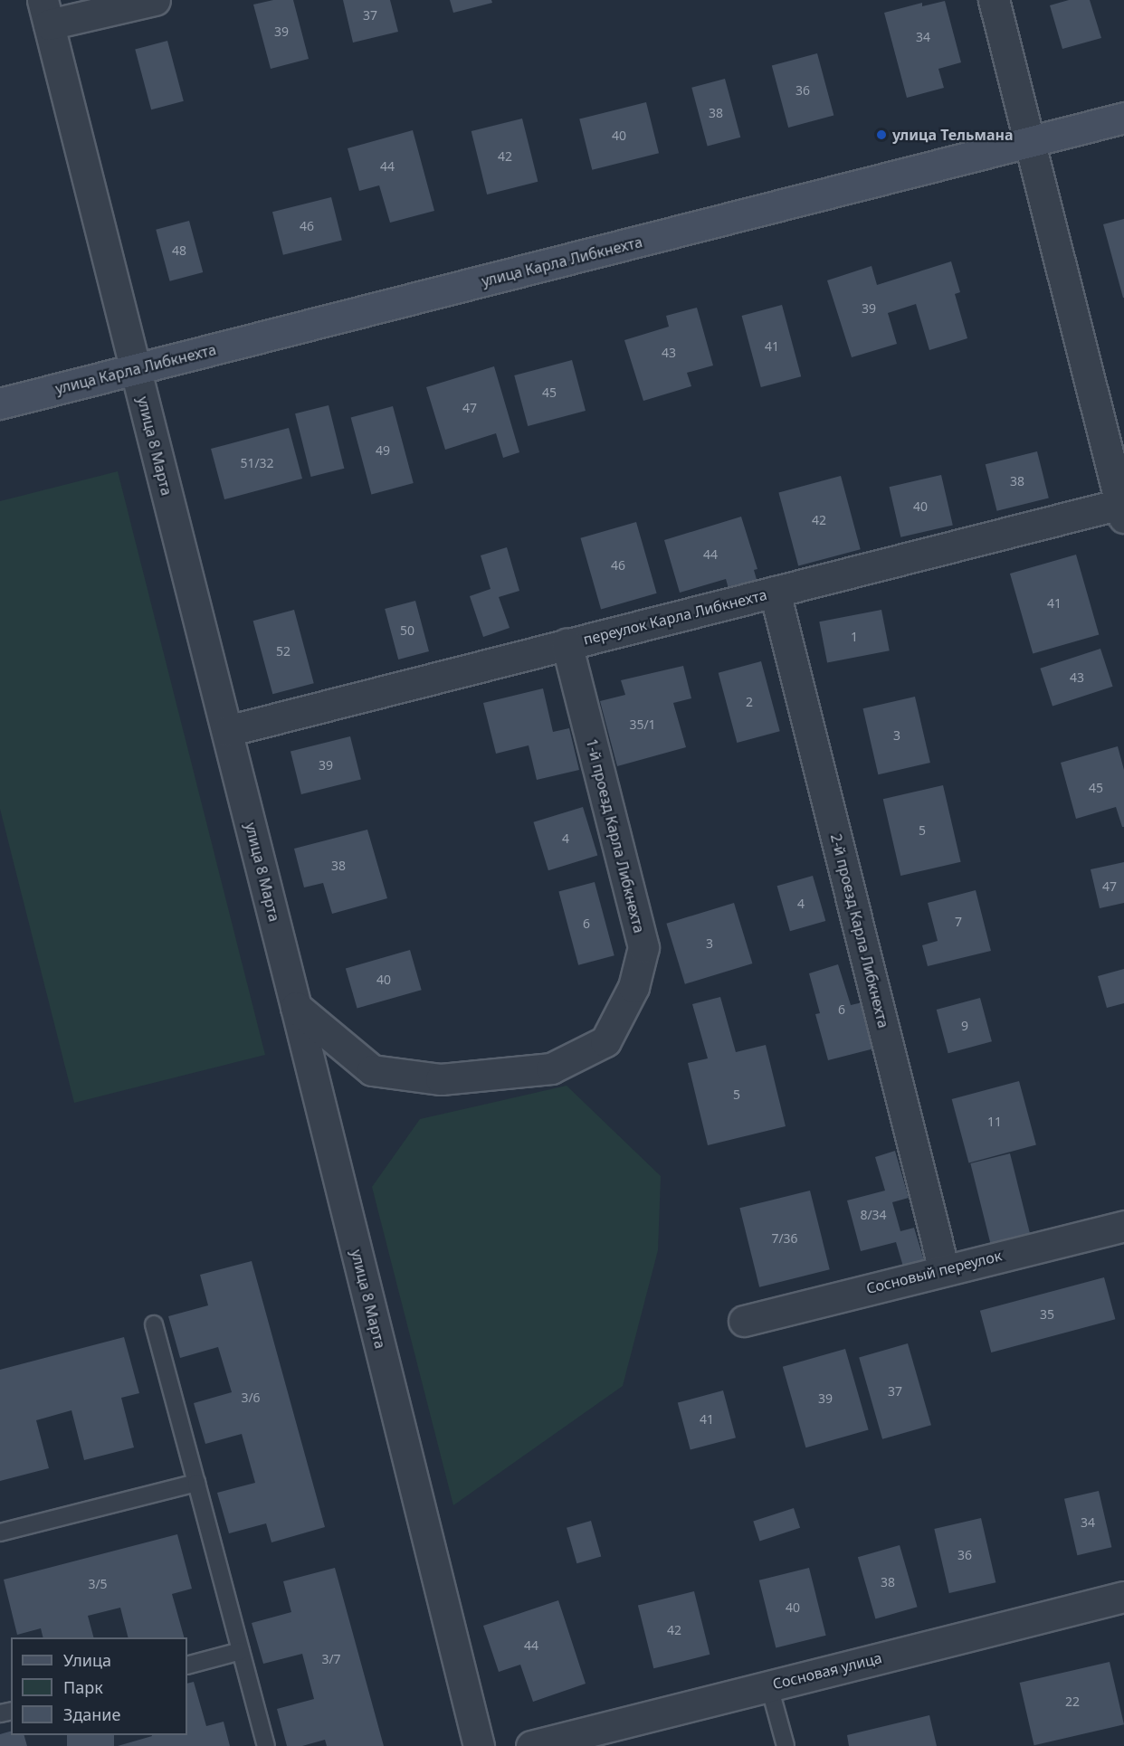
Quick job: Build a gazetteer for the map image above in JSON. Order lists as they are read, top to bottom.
{
  "streets": {
    "main road": ["улица Карла Либкнехта"],
    "street": [
      "улица 8 Марта",
      "переулок Карла Либкнехта",
      "1-й проезд Карла Либкнехта",
      "2-й проезд Карла Либкнехта",
      "Сосновый переулок",
      "Сосновая улица"
    ]
  },
  "crossings": [
    ["улица Карла Либкнехта", "улица 8 Марта"],
    ["улица 8 Марта", "переулок Карла Либкнехта"],
    ["улица 8 Марта", "1-й проезд Карла Либкнехта"],
    ["переулок Карла Либкнехта", "1-й проезд Карла Либкнехта"],
    ["переулок Карла Либкнехта", "2-й проезд Карла Либкнехта"],
    ["2-й проезд Карла Либкнехта", "Сосновый переулок"]
  ],
  "places": ["улица Тельмана"],
  "house_numbers": [
    "37",
    "39",
    "34",
    "36",
    "38",
    "40",
    "42",
    "44",
    "46",
    "48",
    "39",
    "41",
    "43",
    "45",
    "47",
    "49",
    "51/32",
    "38",
    "40",
    "42",
    "44",
    "46",
    "41",
    "50",
    "1",
    "52",
    "43",
    "2",
    "35/1",
    "3",
    "39",
    "45",
    "5",
    "4",
    "38",
    "47",
    "4",
    "7",
    "6",
    "3",
    "40",
    "6",
    "9",
    "5",
    "11",
    "8/34",
    "7/36",
    "35",
    "37",
    "3/6",
    "39",
    "41",
    "34",
    "36",
    "38",
    "3/5",
    "40",
    "42",
    "44",
    "3/7",
    "22"
  ],
  "legend": ["Улица", "Парк", "Здание"]
}
